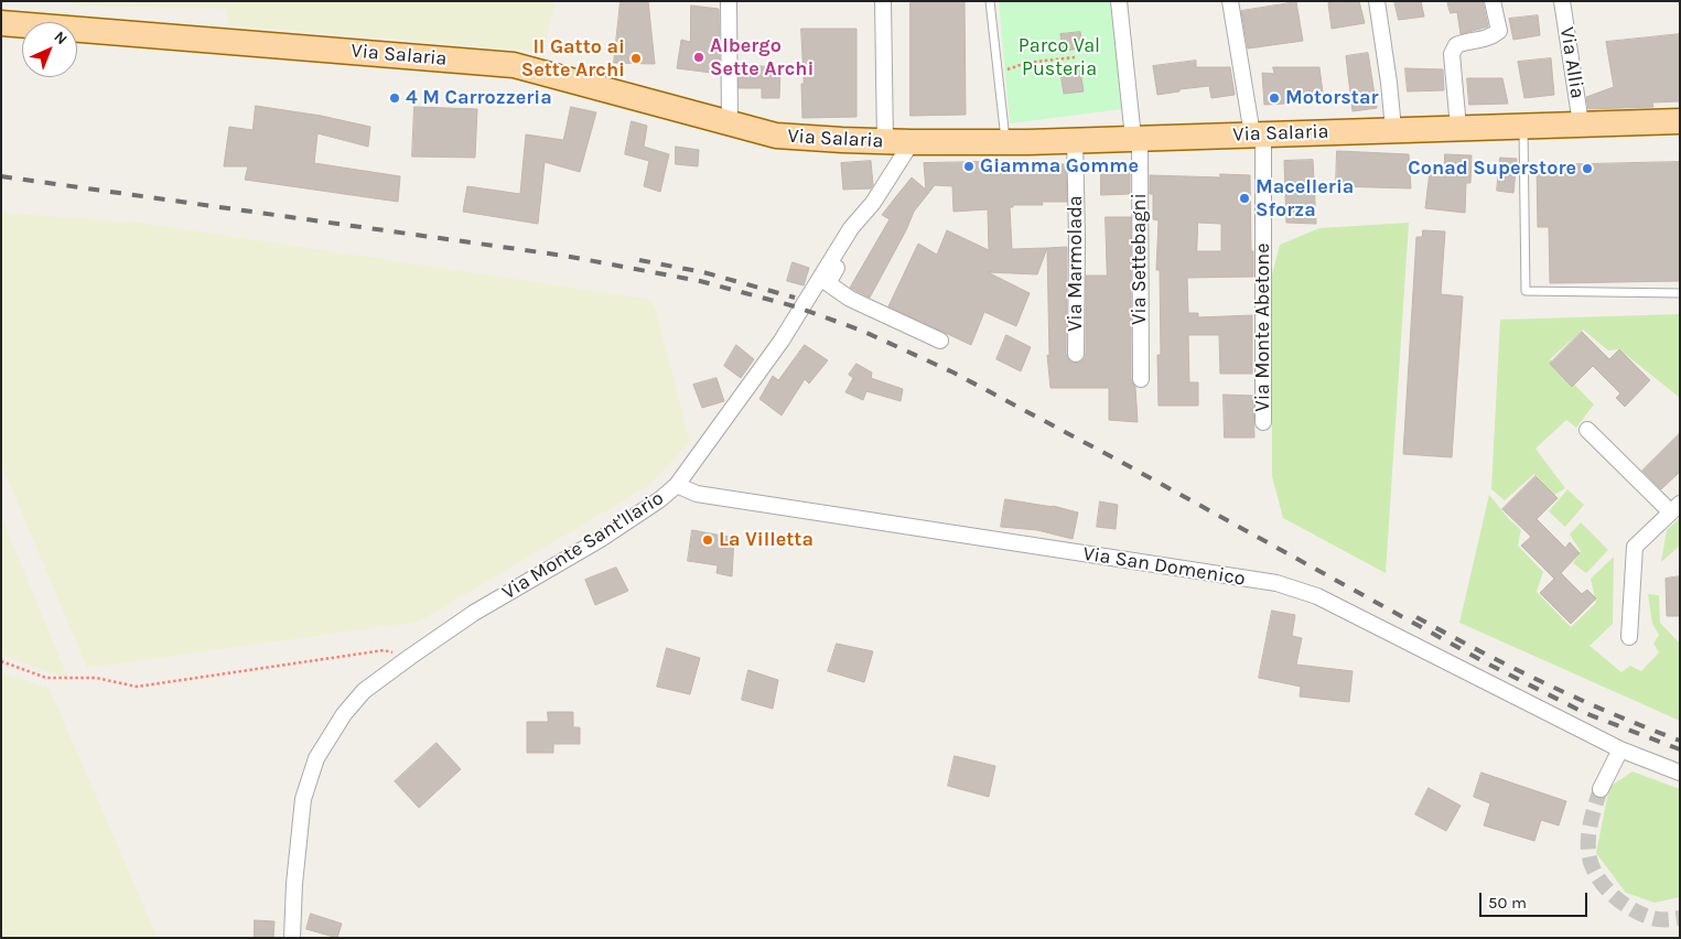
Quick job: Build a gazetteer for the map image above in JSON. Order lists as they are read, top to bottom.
{
  "streets": {
    "main road": ["Via Salaria"],
    "street": [
      "Via Allia",
      "Via Settebagni",
      "Via Marmolada",
      "Via Monte Abetone",
      "Via Monte Sant'Ilario",
      "Via San Domenico"
    ]
  },
  "crossings": [
    ["Via Salaria", "Via Allia"],
    ["Via Salaria", "Via Settebagni"],
    ["Via Salaria", "Via Marmolada"],
    ["Via Salaria", "Via Monte Abetone"],
    ["Via Salaria", "Via Monte Sant'Ilario"],
    ["Via Monte Sant'Ilario", "Via San Domenico"]
  ],
  "parks": ["Parco Val Pusteria"],
  "places": [
    "Albergo Sette Archi",
    "Il Gatto ai Sette Archi",
    "4 M Carrozzeria",
    "Motorstar",
    "Giamma Gomme",
    "Conad Superstore",
    "Macelleria Sforza",
    "La Villetta"
  ],
  "scale_bar": "50 m",
  "north": "top right"
}
